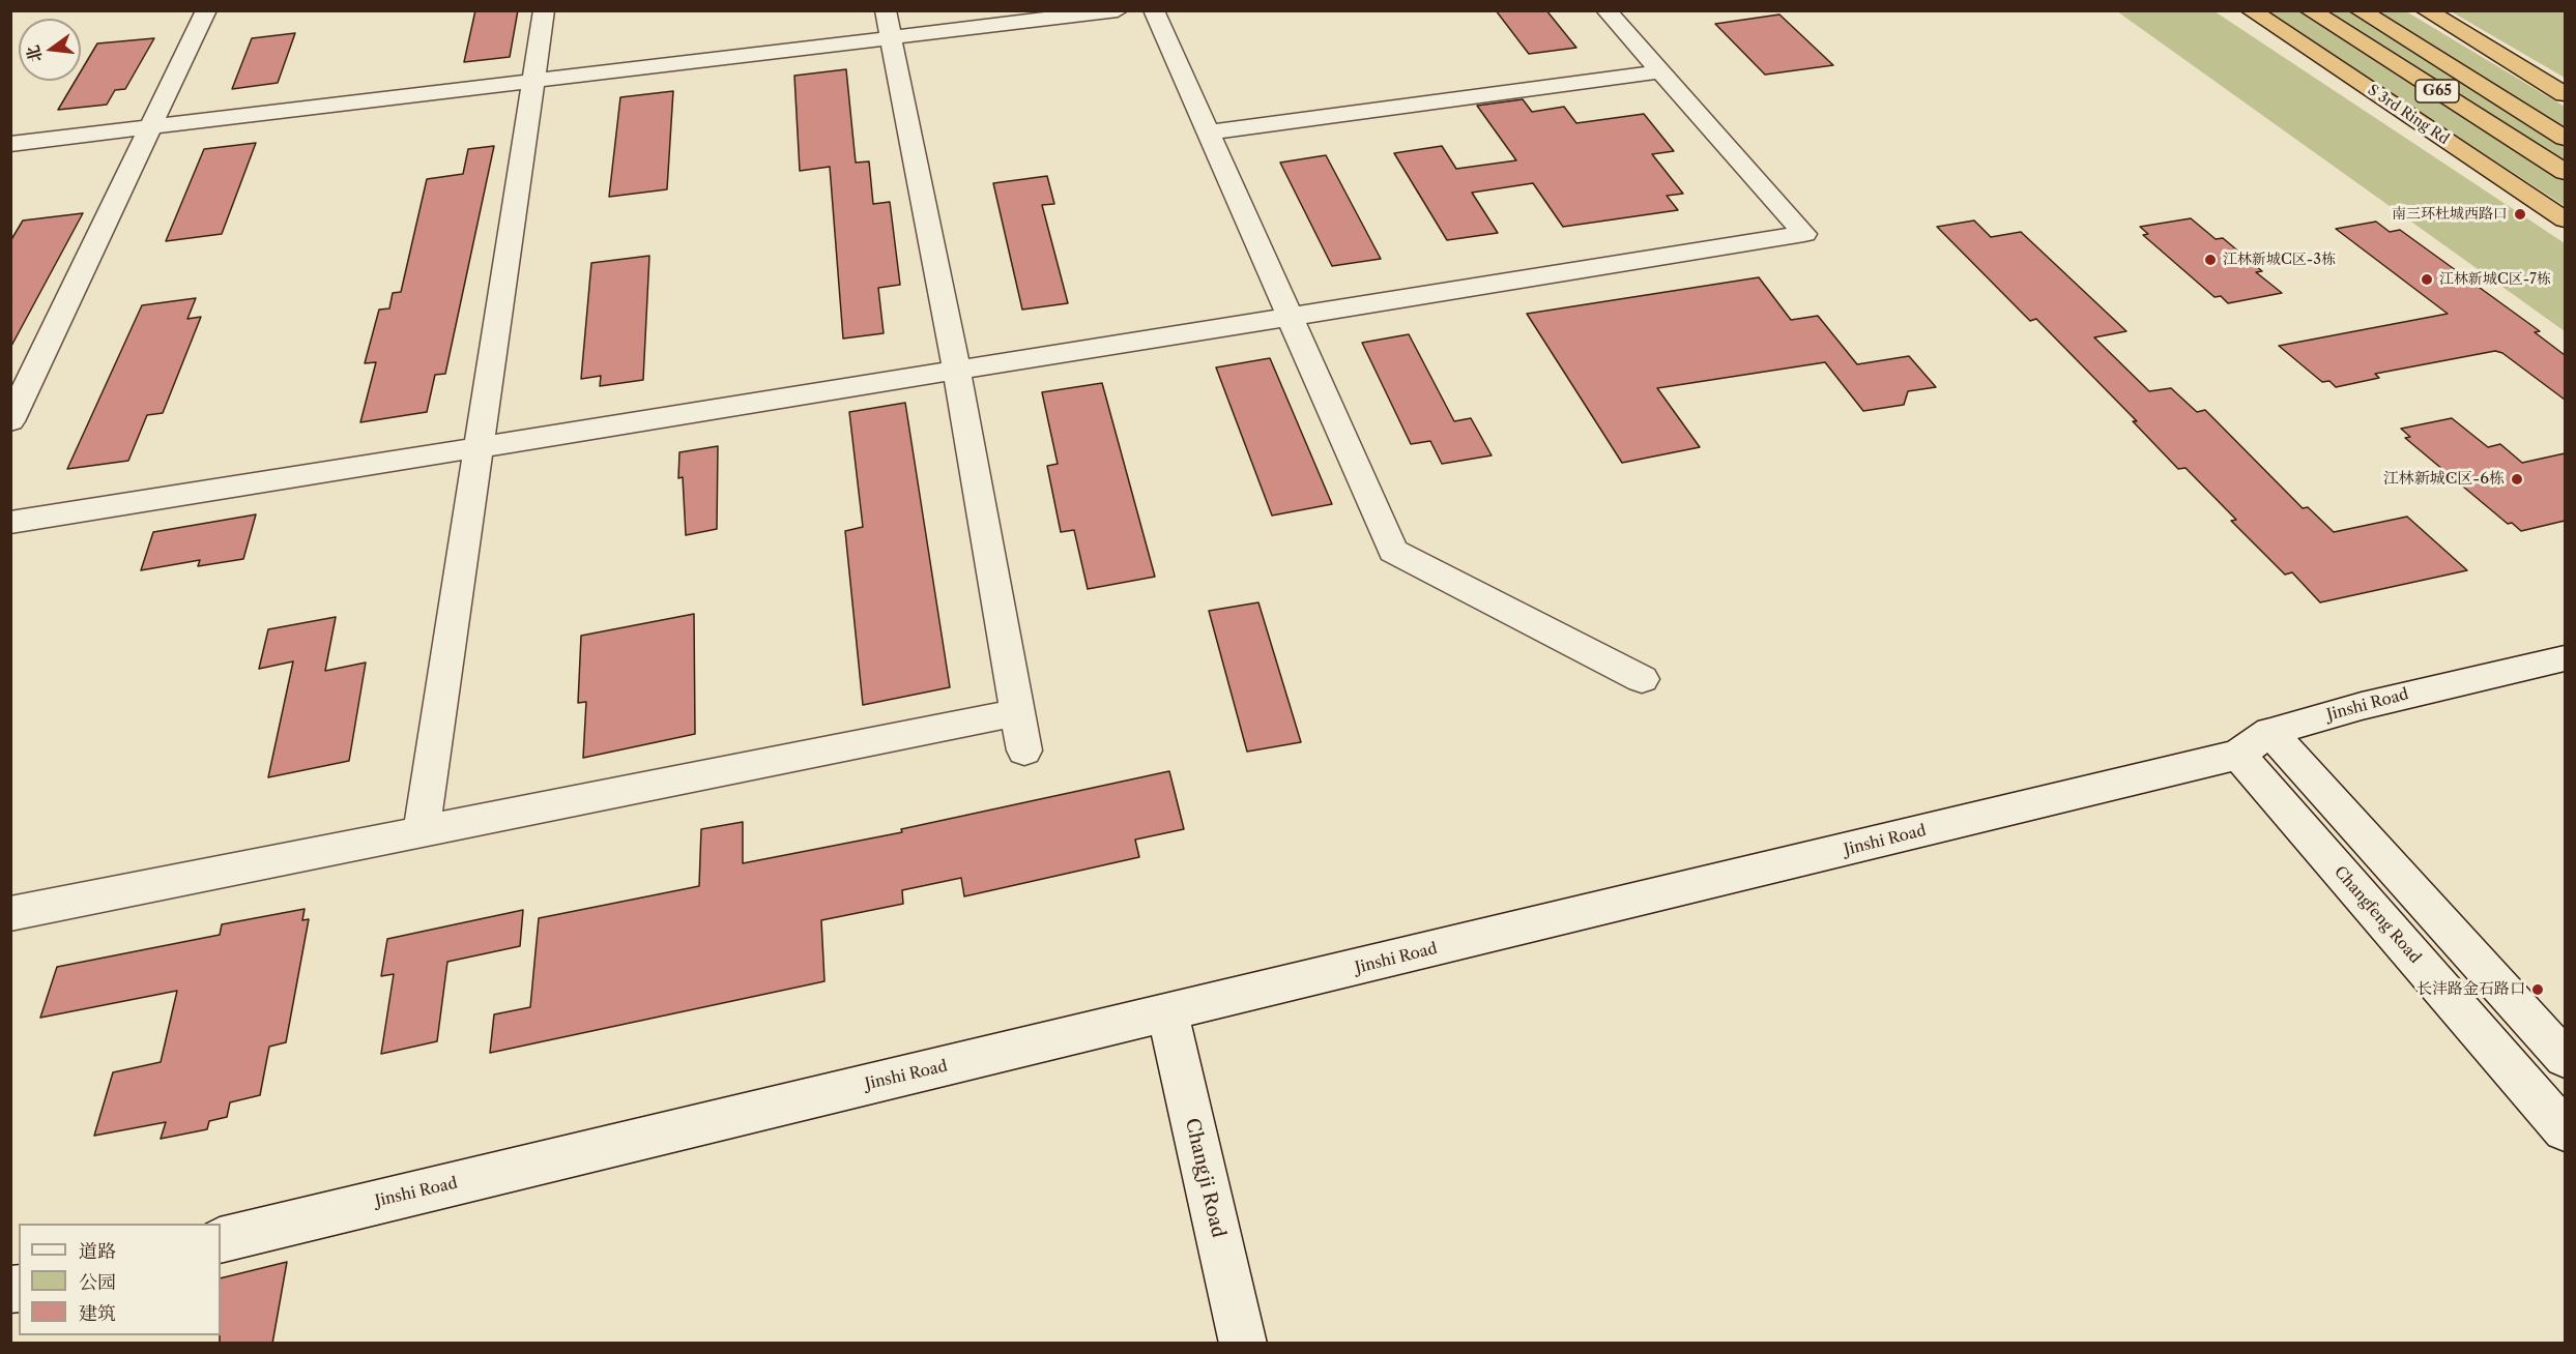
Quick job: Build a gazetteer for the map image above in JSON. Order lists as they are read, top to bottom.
{
  "streets": {
    "highway": ["G65", "S 3rd Ring Rd"],
    "street": ["Jinshi Road", "Changfeng Road", "Changji Road"]
  },
  "crossings": [
    ["Jinshi Road", "Changfeng Road"],
    ["Jinshi Road", "Changji Road"]
  ],
  "places": [
    "南三环杜城西路口",
    "江林新城C区-3栋",
    "江林新城C区-7栋",
    "江林新城C区-6栋",
    "长沣路金石路口"
  ],
  "legend": ["道路", "公园", "建筑"],
  "north": "left"
}
